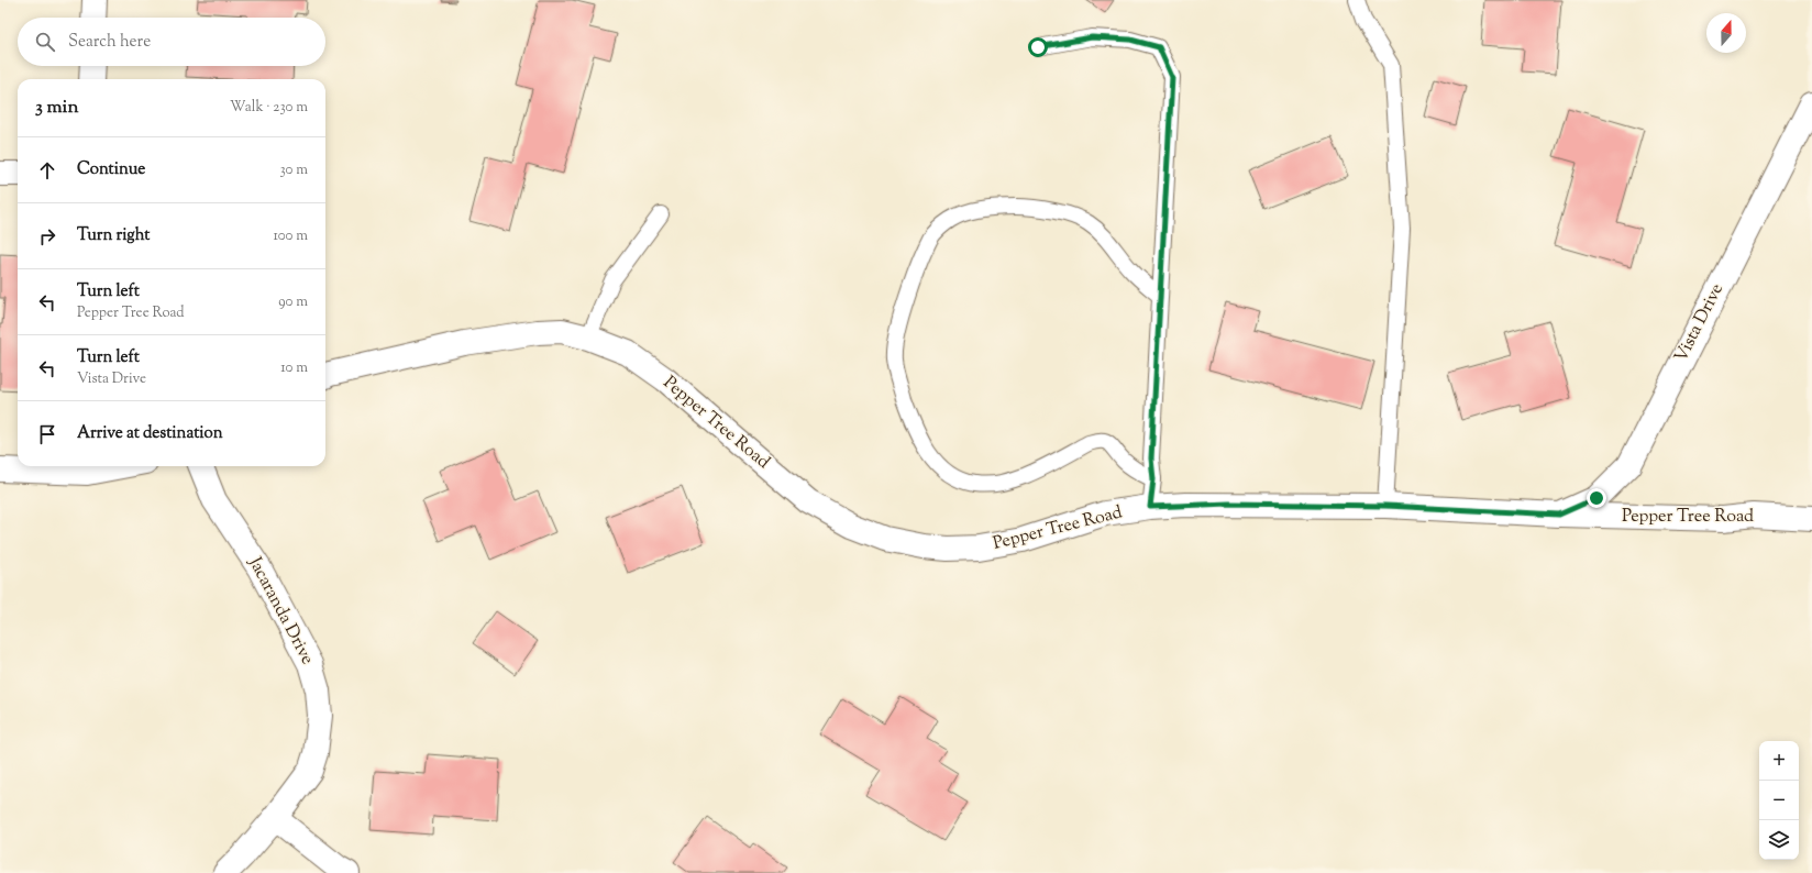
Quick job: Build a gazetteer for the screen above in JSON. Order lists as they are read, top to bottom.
{
  "streets": {
    "street": ["Vista Drive", "Pepper Tree Road", "Jacaranda Drive"]
  },
  "crossings": [
    ["Vista Drive", "Pepper Tree Road"]
  ],
  "north": "top",
  "page": {
    "search": "Search here",
    "heading": ["3 min", "Walk · 230 m"],
    "list": [
      ["Continue", "30 m"],
      ["Turn right", "100 m"],
      ["Turn left", "Pepper Tree Road", "90 m"],
      ["Turn left", "Vista Drive", "10 m"],
      "Arrive at destination"
    ],
    "map_buttons": ["+", "−"]
  }
}
